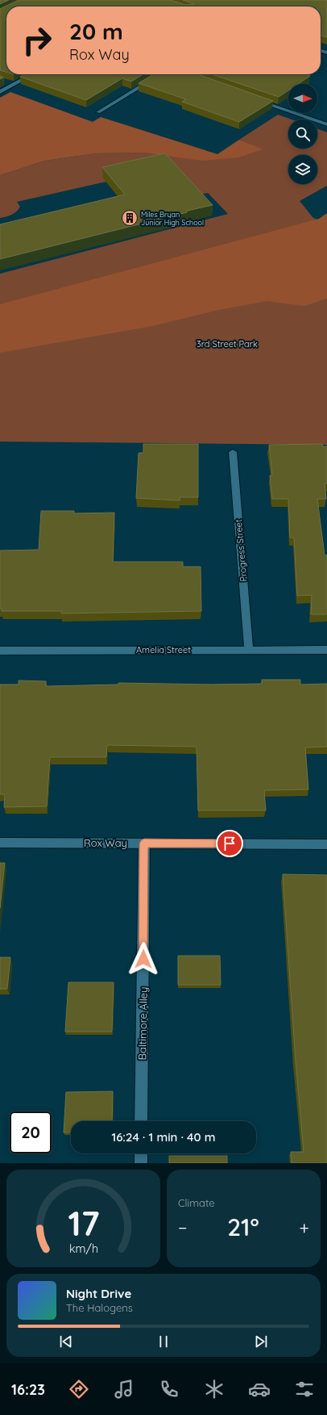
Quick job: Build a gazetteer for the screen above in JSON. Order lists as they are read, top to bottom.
{
  "streets": {
    "street": [
      "Progress Street",
      "Amelia Street",
      "Rox Way",
      "Baltimore Alley"
    ]
  },
  "crossings": [
    ["Progress Street", "Amelia Street"],
    ["Rox Way", "Baltimore Alley"]
  ],
  "parks": ["3rd Street Park"],
  "places": {
    "building": ["Miles Bryan Junior High School"]
  },
  "north": "right",
  "page": {
    "turn": ["20 m", "Rox Way"],
    "limit": "20",
    "trip": "16:24 · 1 min · 40 m",
    "tile": "Climate",
    "heat": ["−", "21°", "+"],
    "song": ["Night Drive", "The Halogens"],
    "tabs": "16:23",
    "gauge": ["17", "km/h"]
  }
}
